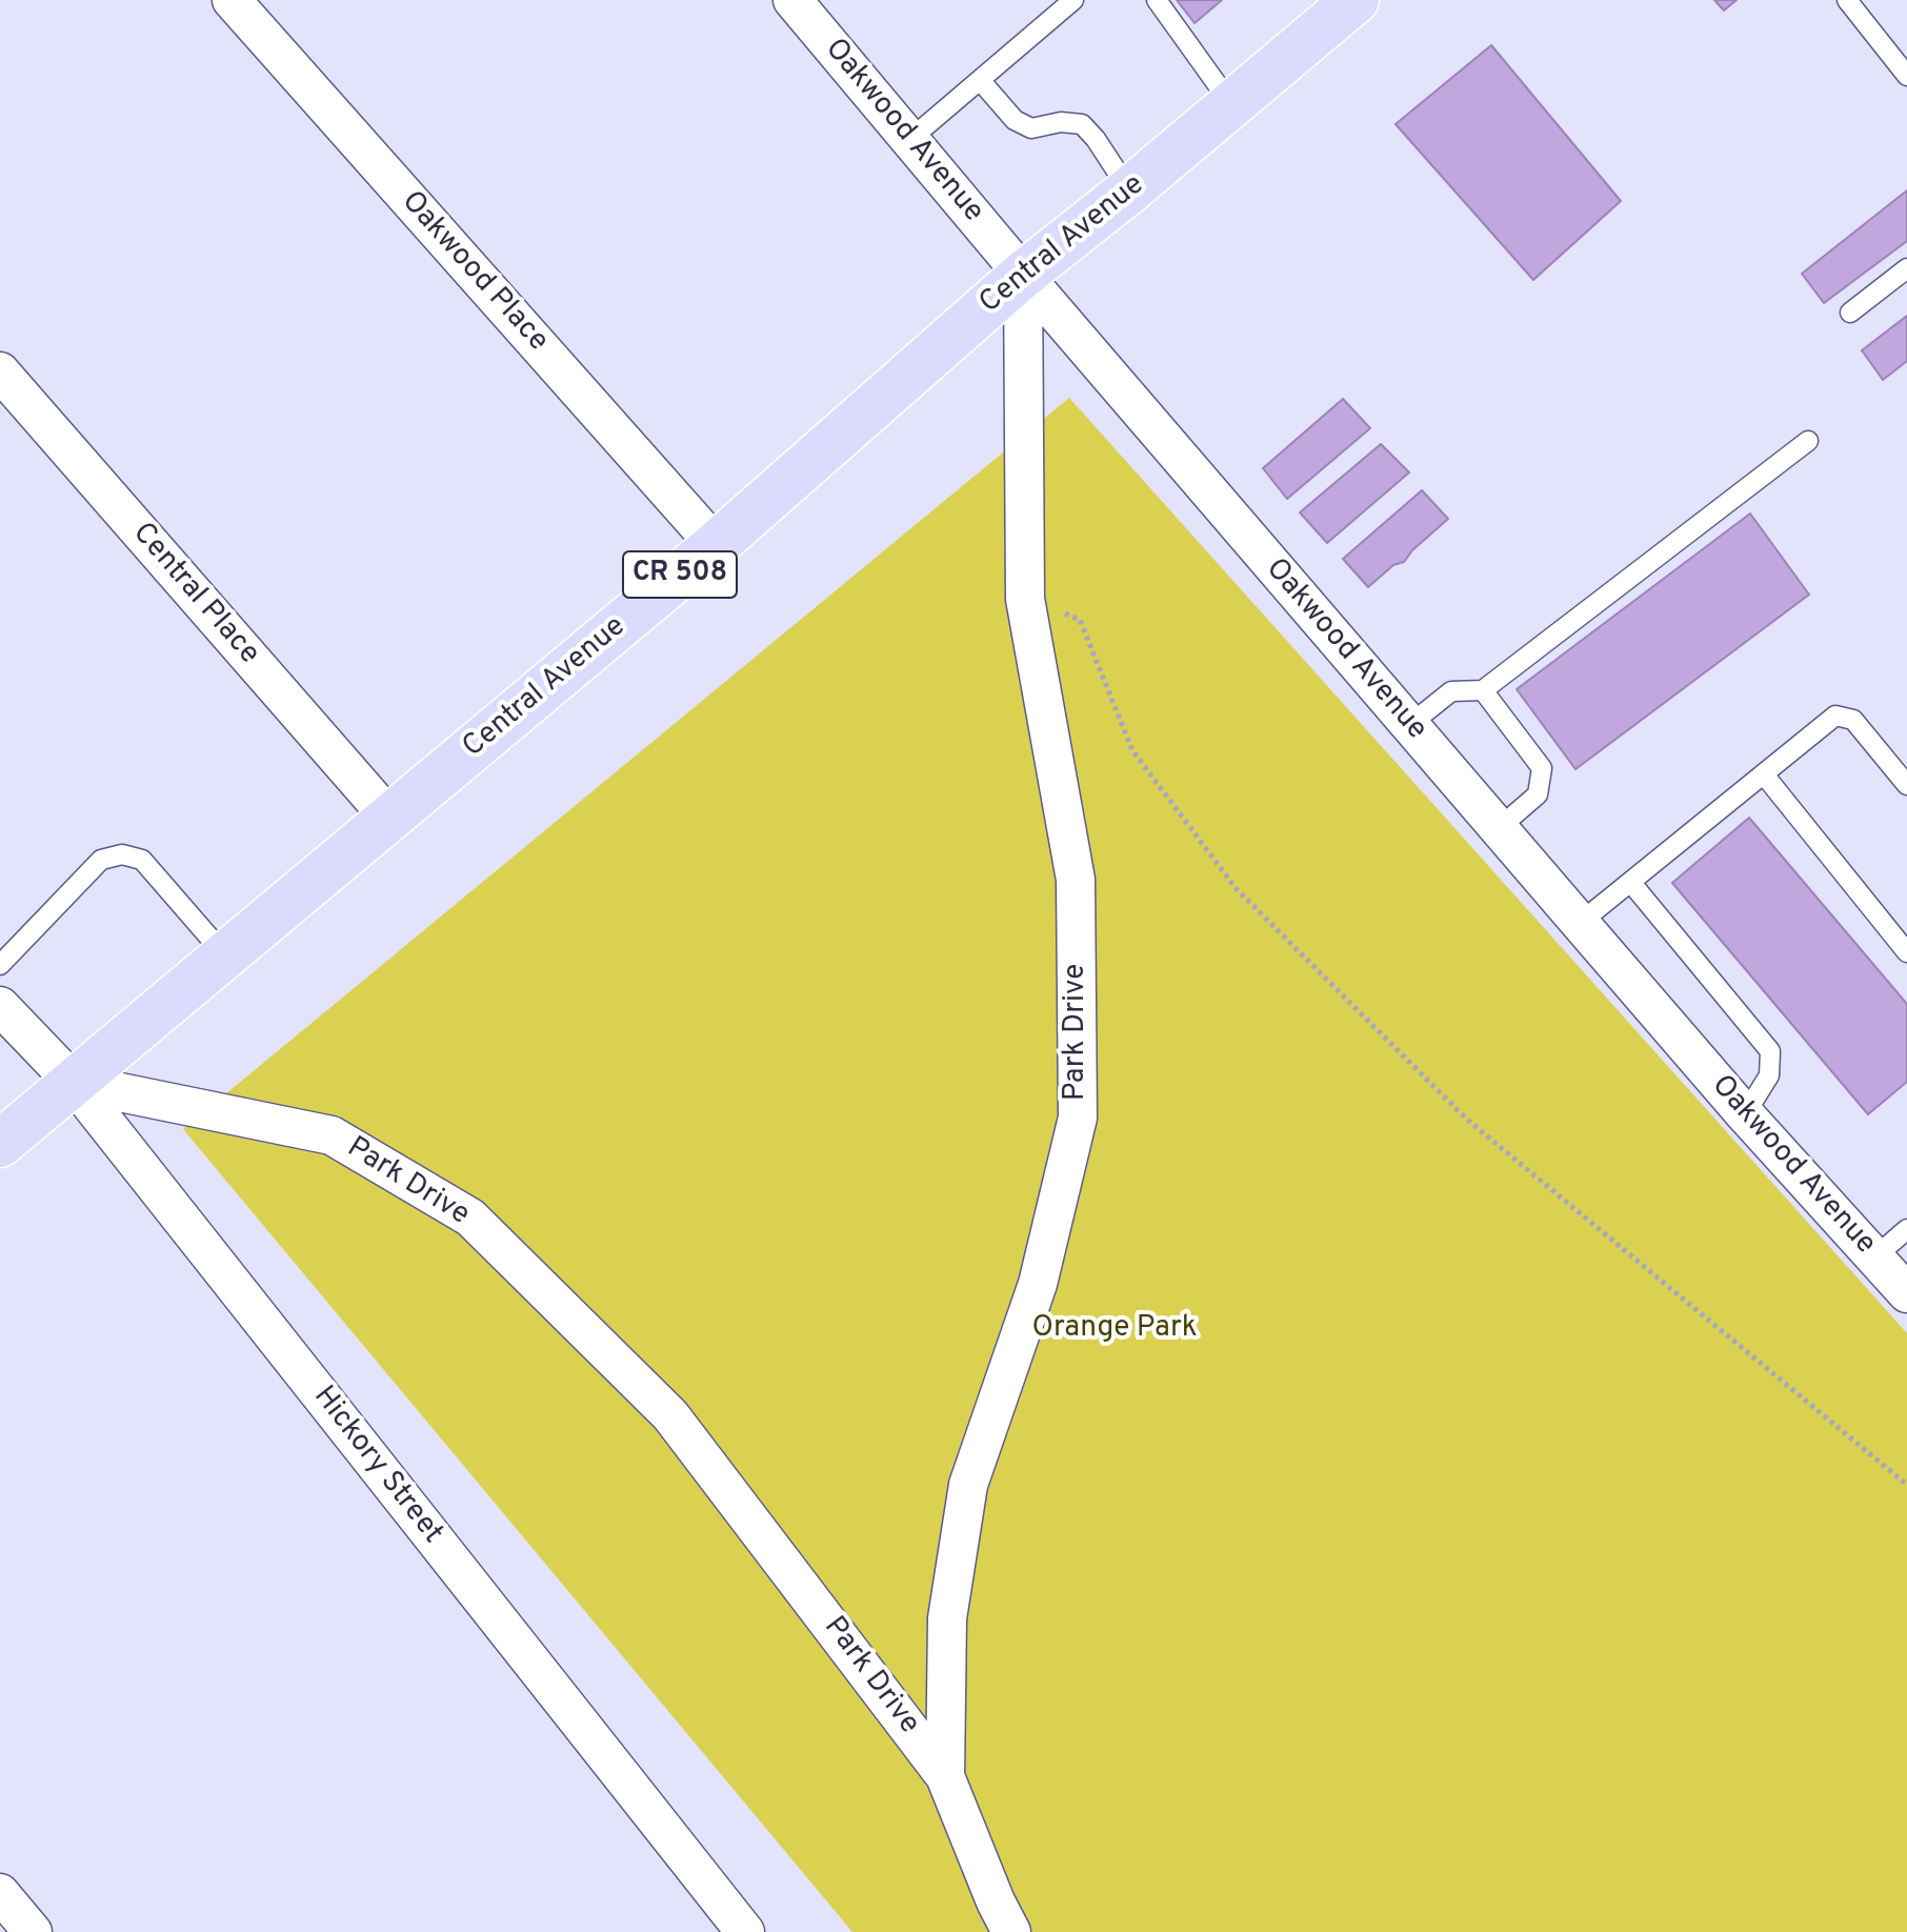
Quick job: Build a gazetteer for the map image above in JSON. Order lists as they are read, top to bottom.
{
  "streets": {
    "main road": ["Central Avenue", "CR 508"],
    "street": [
      "Oakwood Avenue",
      "Oakwood Place",
      "Central Place",
      "Park Drive",
      "Hickory Street"
    ]
  },
  "crossings": [
    ["Oakwood Avenue", "Central Avenue"],
    ["Oakwood Avenue", "Park Drive"],
    ["Central Avenue", "Oakwood Place"],
    ["Central Avenue", "Central Place"],
    ["Central Avenue", "Park Drive"],
    ["Central Avenue", "Hickory Street"],
    ["Park Drive", "Hickory Street"]
  ],
  "parks": ["Orange Park"]
}
